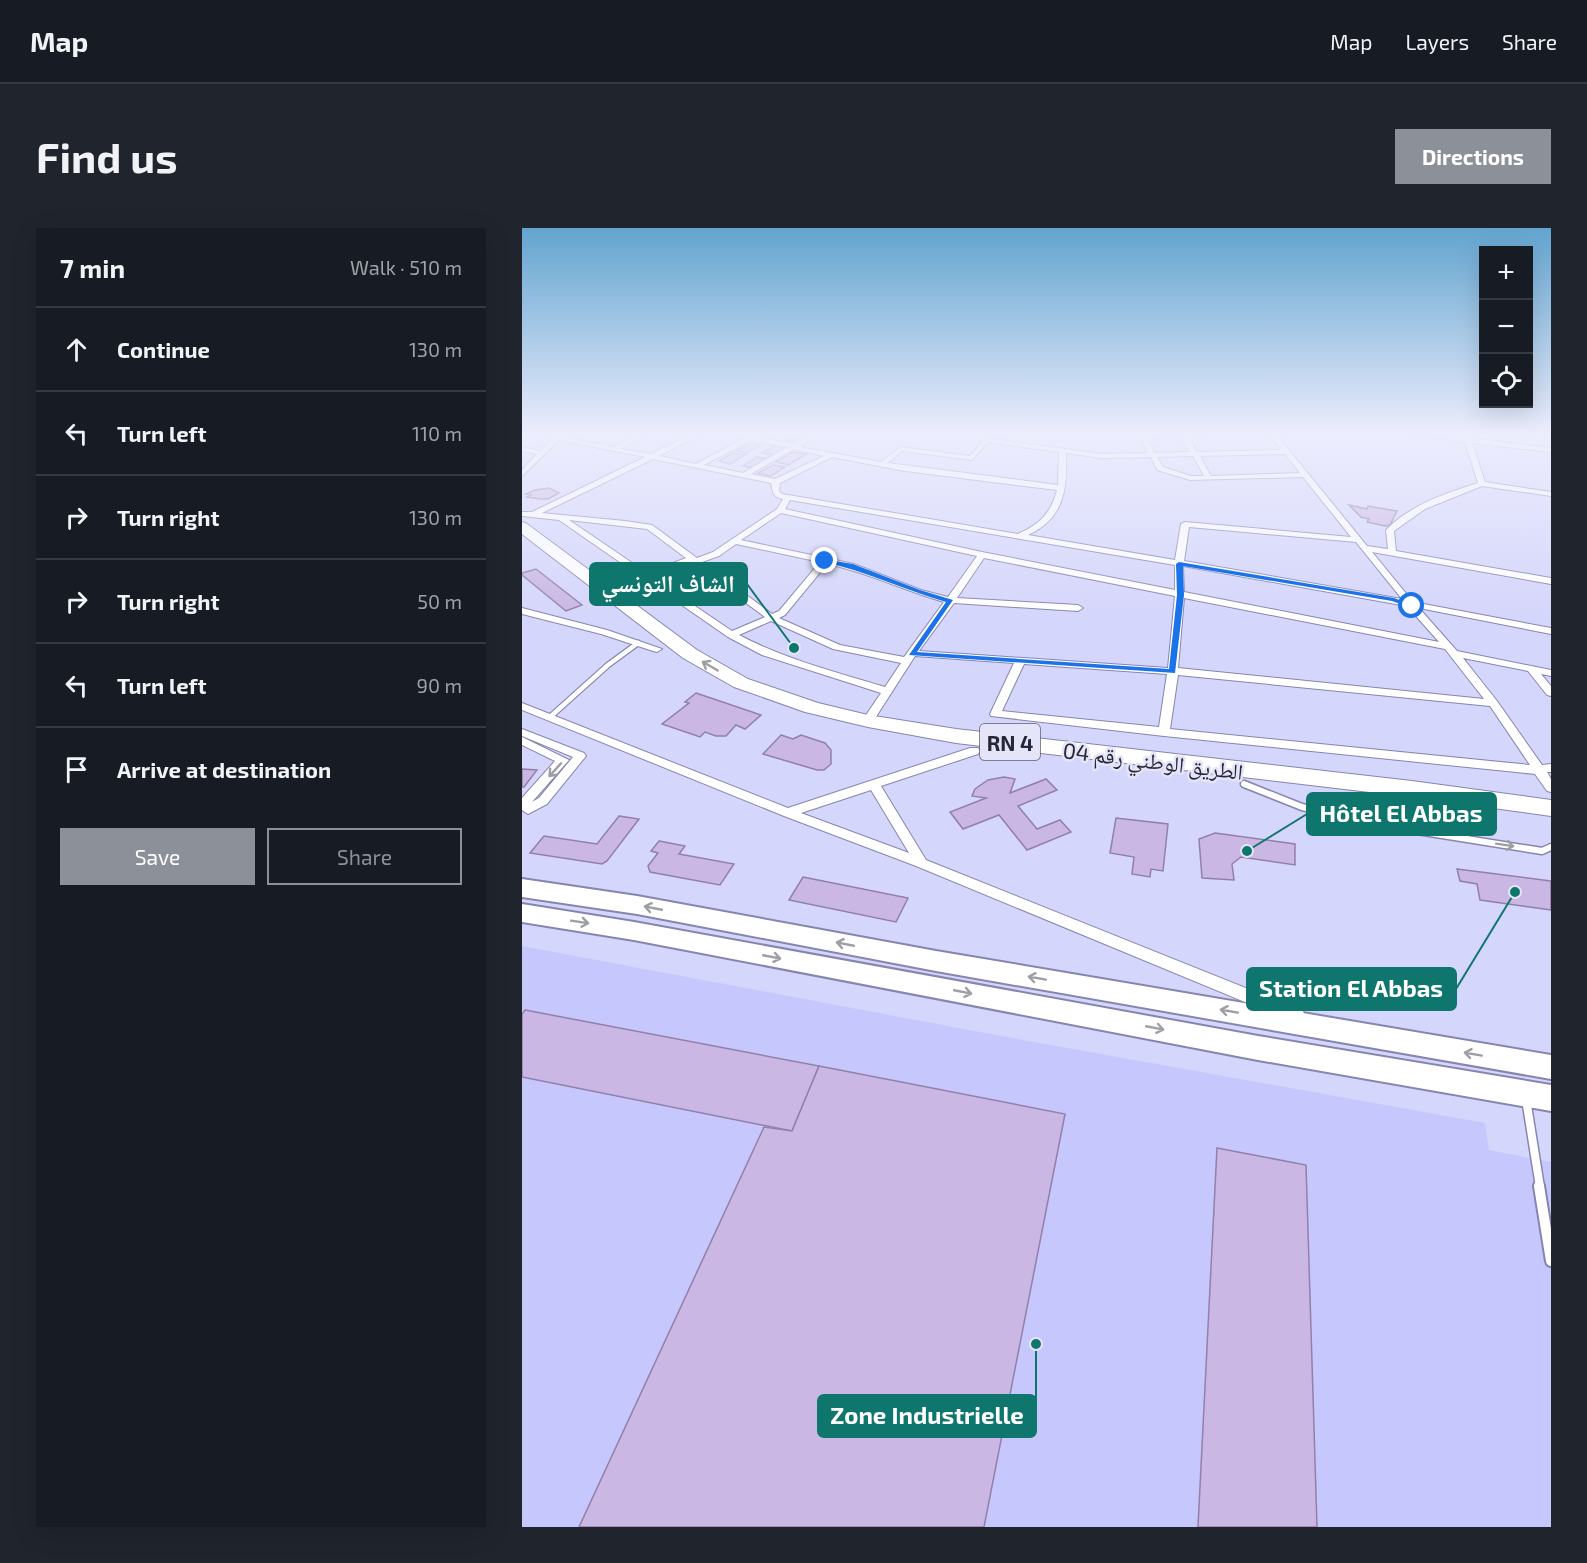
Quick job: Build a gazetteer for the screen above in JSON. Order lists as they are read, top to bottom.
{
  "streets": {
    "highway": ["RN 4", "الطريق الوطني رقم 04"]
  },
  "places": [
    "الشاف التونسي",
    "Hôtel El Abbas",
    "Station El Abbas",
    "Zone Industrielle"
  ],
  "page": {
    "header": "Map",
    "nav": ["Map", "Layers", "Share"],
    "buttons": [
      "Directions",
      ["Save", "Share"]
    ],
    "title": "Find us",
    "heading": ["7 min", "Walk · 510 m"],
    "map_buttons": ["+", "−"],
    "list": [
      ["Continue", "130 m"],
      ["Turn left", "110 m"],
      ["Turn right", "130 m"],
      ["Turn right", "50 m"],
      ["Turn left", "90 m"],
      "Arrive at destination"
    ]
  }
}
